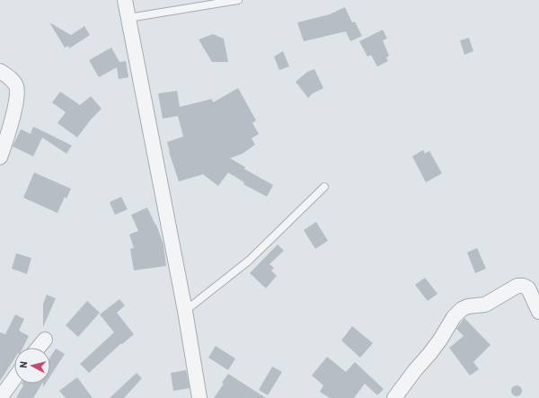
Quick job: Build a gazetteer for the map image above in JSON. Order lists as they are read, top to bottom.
{
  "north": "left"
}
